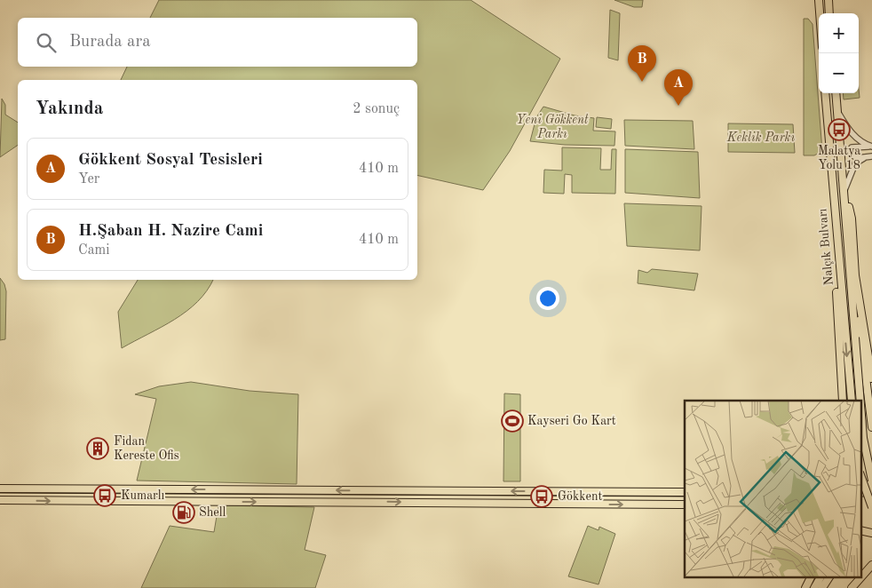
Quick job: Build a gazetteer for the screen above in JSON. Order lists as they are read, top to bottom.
{
  "streets": {
    "highway": ["Nalçık Bulvarı"]
  },
  "parks": ["Yeni Gökkent Parkı", "Keklik Parkı"],
  "places": {
    "bus stop": ["Malatya Yolu 18", "Kumarlı", "Gökkent"],
    "sports": ["Kayseri Go Kart"],
    "building": ["Fidan Kereste Ofis"],
    "fuel station": ["Shell"]
  },
  "page": {
    "map_buttons": ["+", "−"],
    "search": "Burada ara",
    "pins": ["B", "A"],
    "heading": ["Yakında", "2 sonuç"],
    "list": [
      {
        "mark": "A",
        "name": "Gökkent Sosyal Tesisleri",
        "note": "Yer",
        "value": "410 m"
      },
      {
        "mark": "B",
        "name": "H.Şaban H. Nazire Cami",
        "note": "Cami",
        "value": "410 m"
      }
    ]
  }
}
